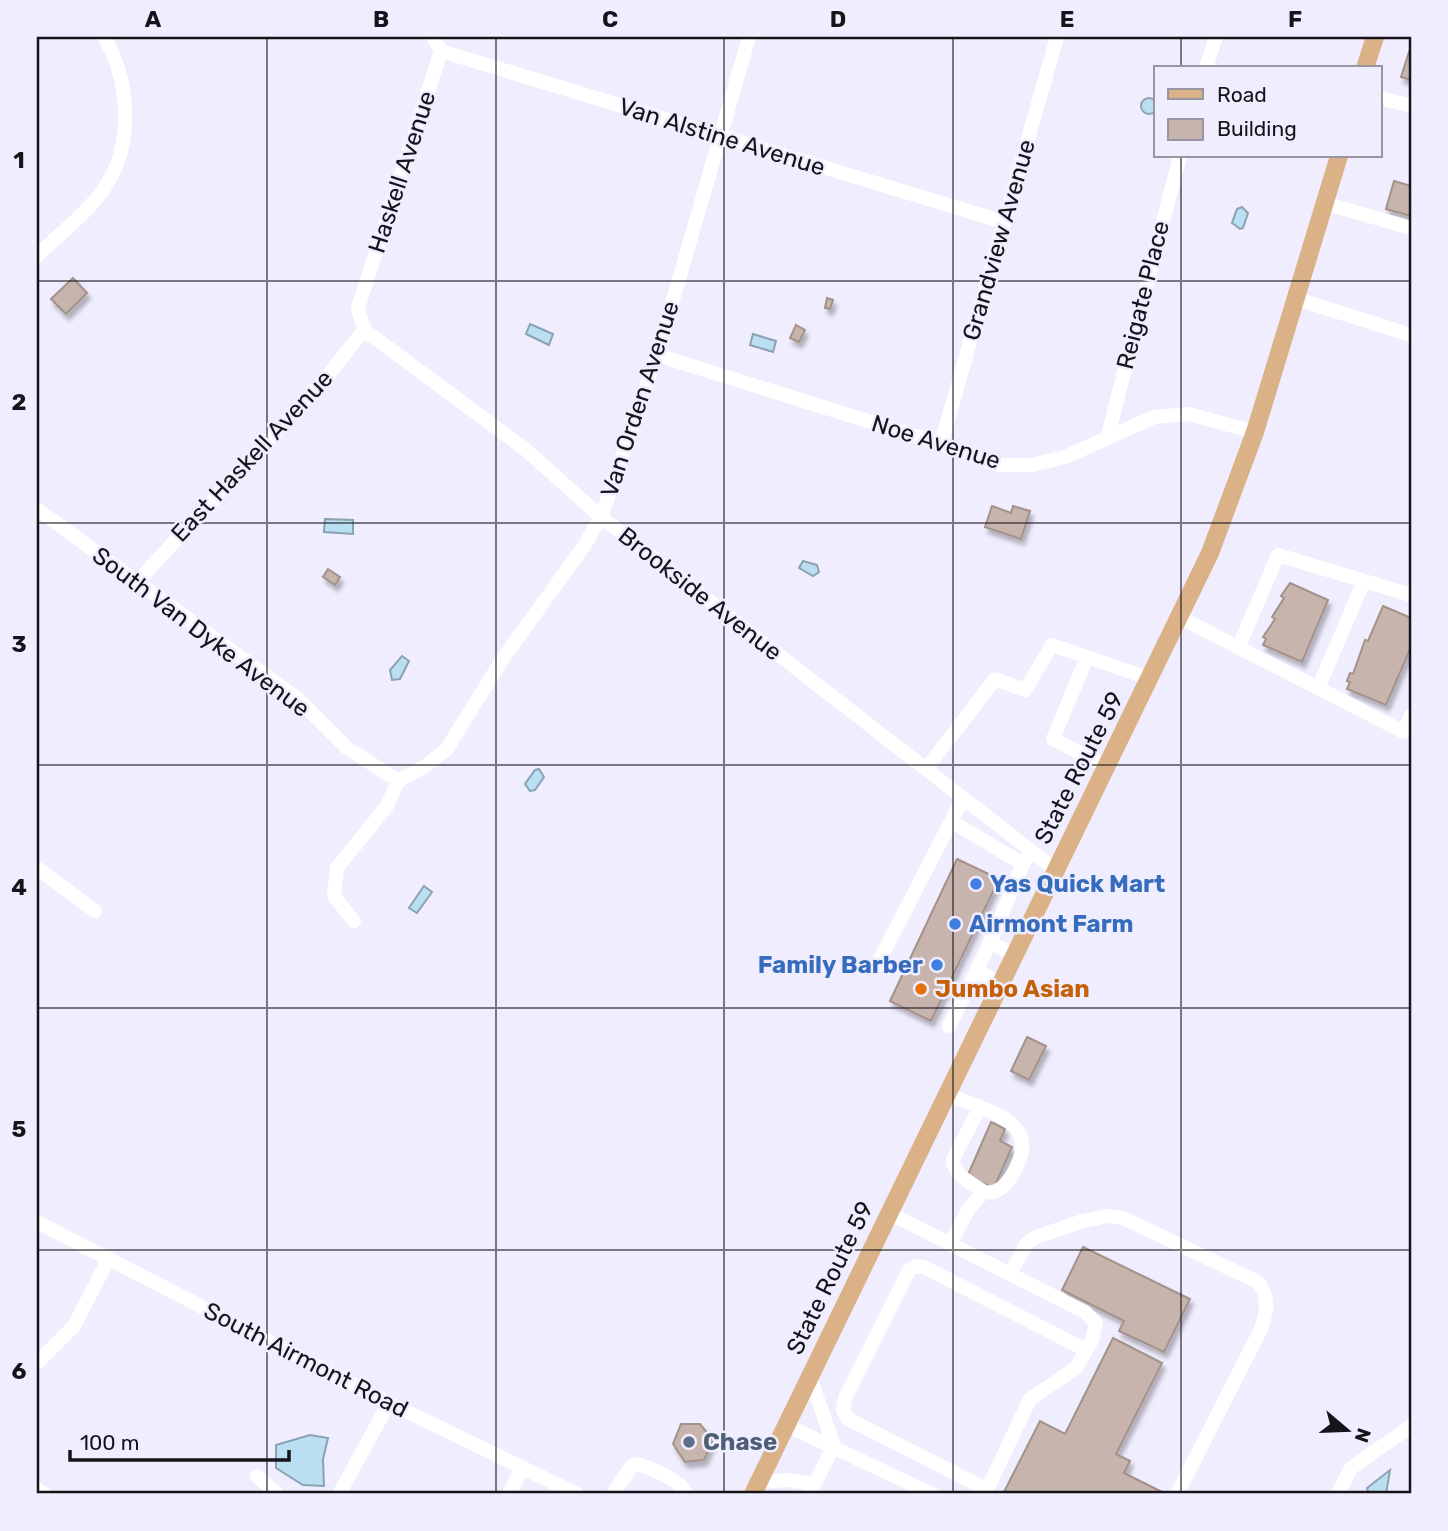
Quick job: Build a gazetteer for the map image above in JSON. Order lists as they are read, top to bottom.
{
  "streets": {
    "main road": ["State Route 59"],
    "street": [
      "Van Alstine Avenue",
      "Haskell Avenue",
      "Grandview Avenue",
      "Reigate Place",
      "Van Orden Avenue",
      "Noe Avenue",
      "East Haskell Avenue",
      "Brookside Avenue",
      "South Van Dyke Avenue",
      "South Airmont Road"
    ]
  },
  "crossings": [
    ["Van Alstine Avenue", "Haskell Avenue"],
    ["Van Alstine Avenue", "Grandview Avenue"],
    ["Van Alstine Avenue", "Van Orden Avenue"],
    ["Haskell Avenue", "East Haskell Avenue"],
    ["Haskell Avenue", "Brookside Avenue"],
    ["Grandview Avenue", "Noe Avenue"],
    ["Reigate Place", "Noe Avenue"],
    ["Van Orden Avenue", "Noe Avenue"],
    ["Van Orden Avenue", "Brookside Avenue"],
    ["Van Orden Avenue", "South Van Dyke Avenue"],
    ["Noe Avenue", "State Route 59"],
    ["East Haskell Avenue", "Brookside Avenue"],
    ["East Haskell Avenue", "South Van Dyke Avenue"],
    ["Brookside Avenue", "State Route 59"]
  ],
  "places": [
    "Yas Quick Mart",
    "Airmont Farm",
    "Family Barber",
    "Jumbo Asian",
    "Chase"
  ],
  "legend": ["Road", "Building"],
  "scale_bar": "100 m",
  "north": "right",
  "grid": {
    "columns": [
      "A",
      "B",
      "C",
      "D",
      "E",
      "F"
    ],
    "rows": [
      "1",
      "2",
      "3",
      "4",
      "5",
      "6"
    ]
  }
}
